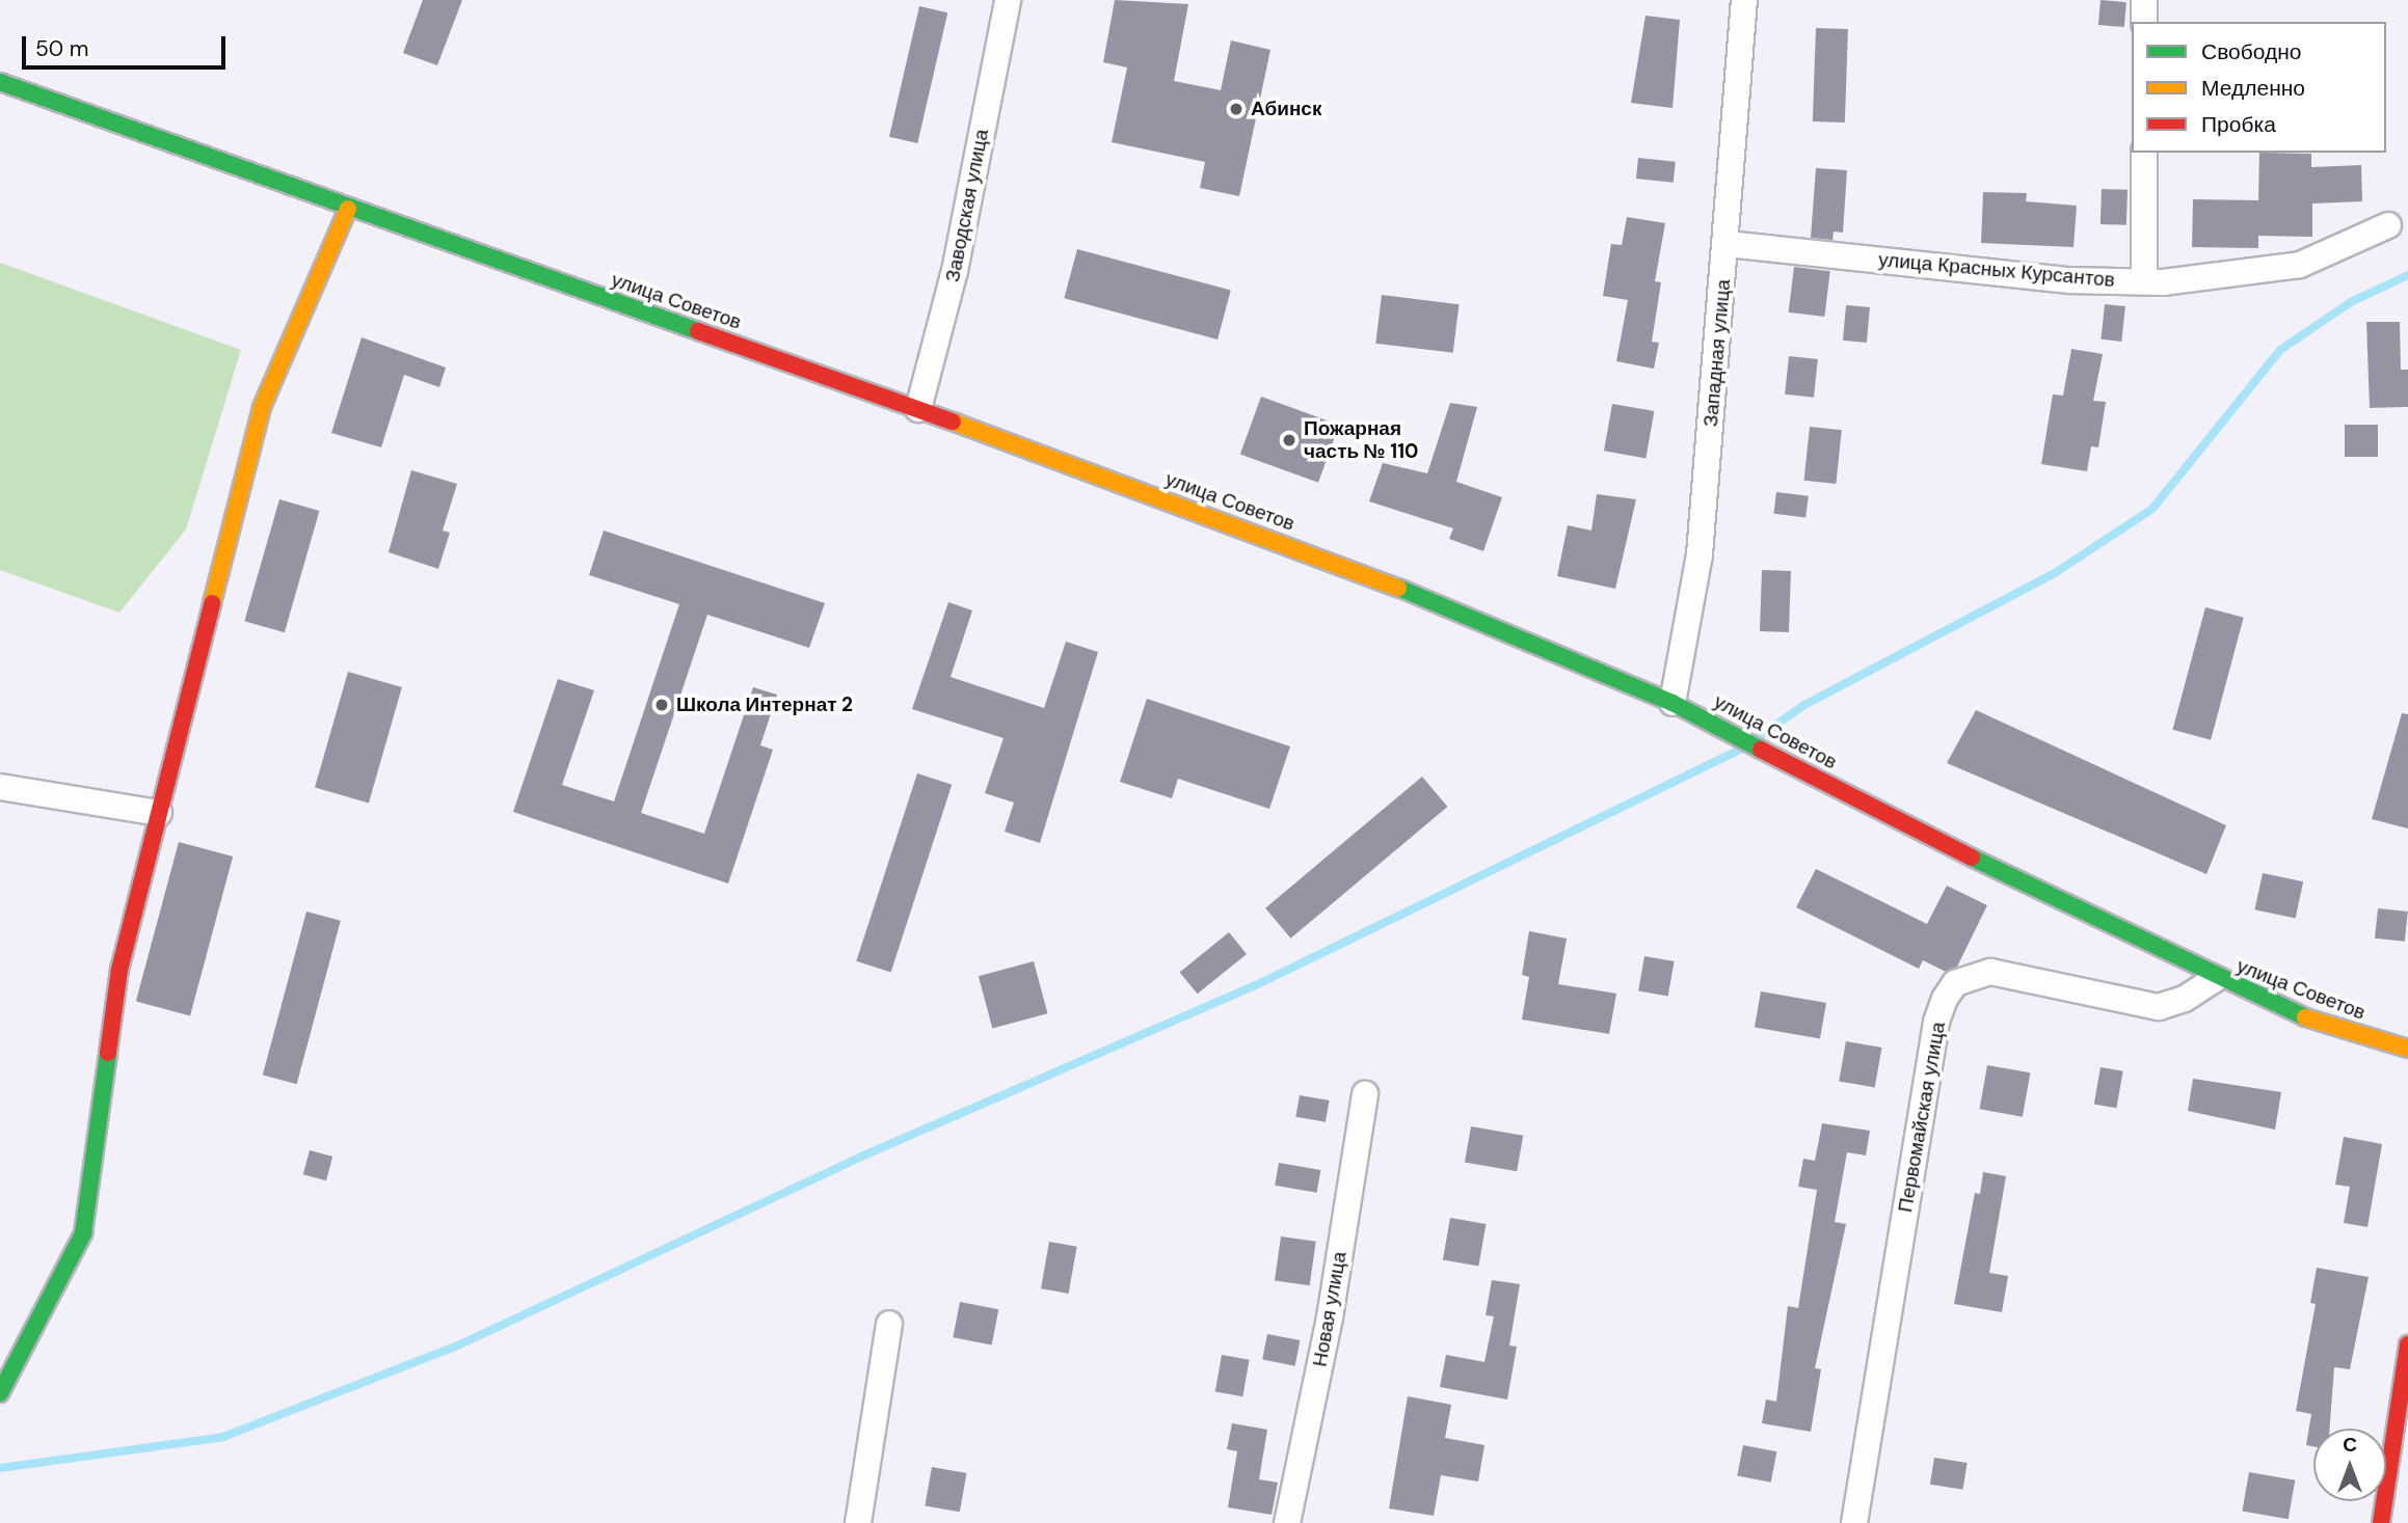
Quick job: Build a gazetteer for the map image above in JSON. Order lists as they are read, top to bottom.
{
  "streets": {
    "main road": ["улица Советов"],
    "street": [
      "Заводская улица",
      "улица Красных Курсантов",
      "Западная улица",
      "Первомайская улица",
      "Новая улица"
    ]
  },
  "crossings": [
    ["Заводская улица", "улица Советов"],
    ["улица Красных Курсантов", "Западная улица"],
    ["улица Советов", "Западная улица"],
    ["улица Советов", "Первомайская улица"]
  ],
  "places": ["Абинск", "Пожарная часть № 110", "Школа Интернат 2"],
  "legend": ["Свободно", "Медленно", "Пробка"],
  "scale_bar": "50 m",
  "north": "top"
}
